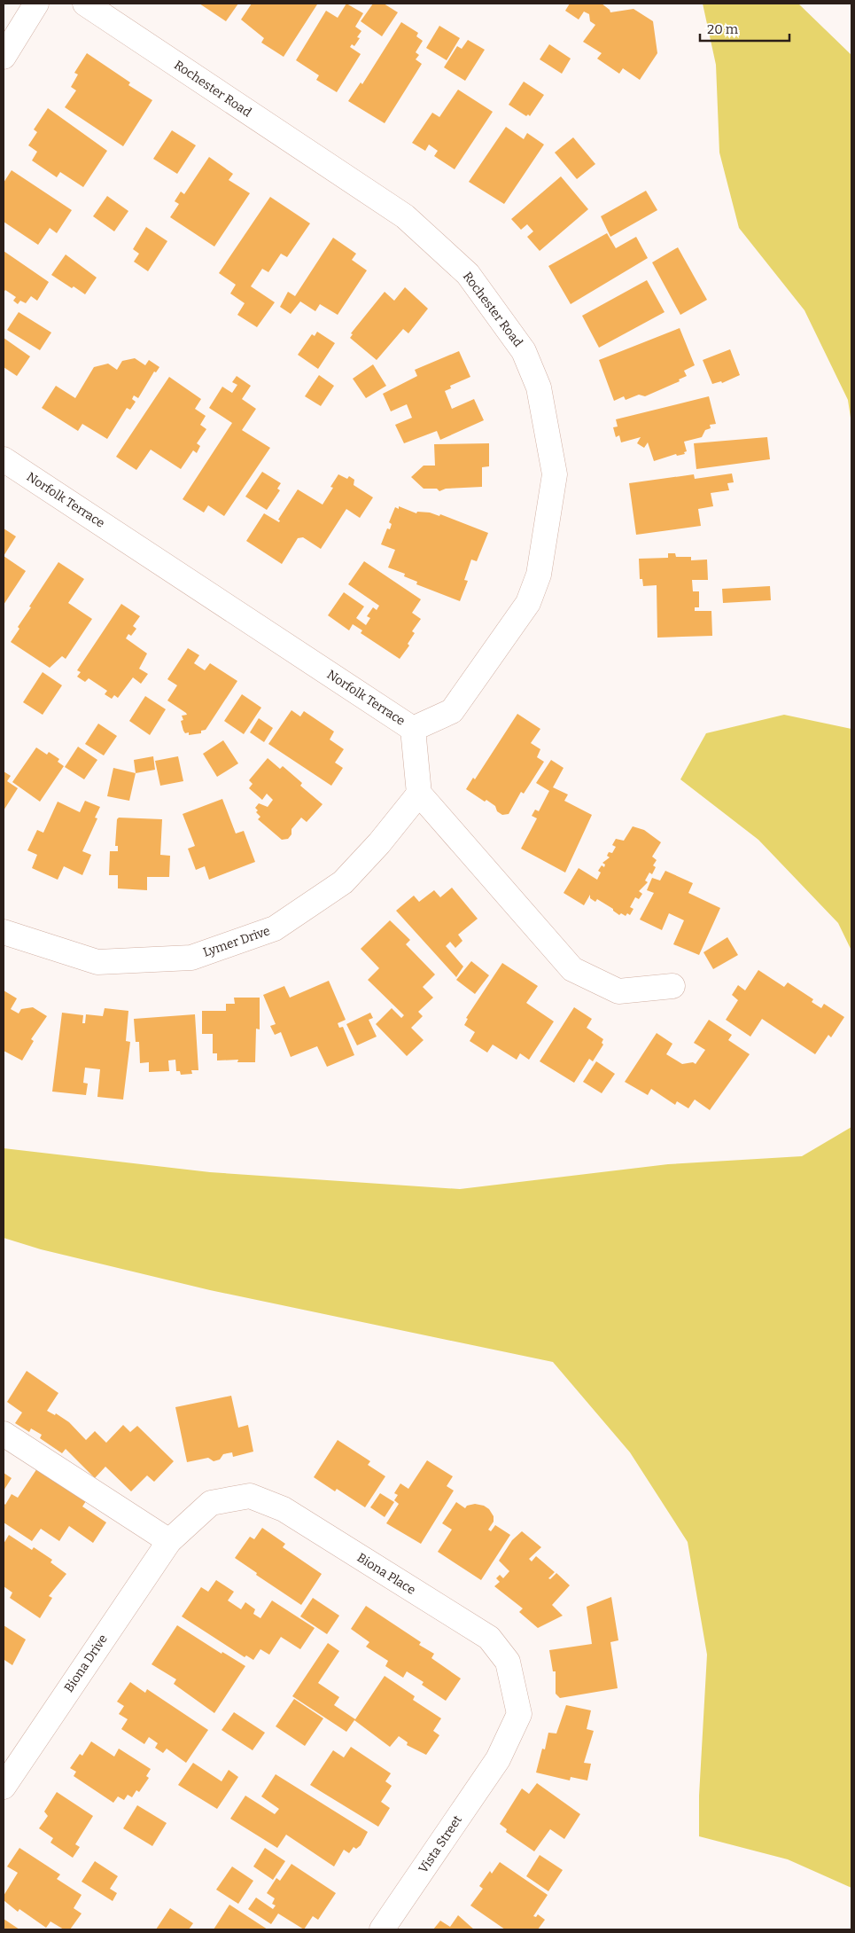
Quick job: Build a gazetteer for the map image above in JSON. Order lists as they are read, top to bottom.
{
  "streets": {
    "street": [
      "Rochester Road",
      "Norfolk Terrace",
      "Lymer Drive",
      "Biona Place",
      "Biona Drive",
      "Vista Street"
    ]
  },
  "crossings": [
    ["Rochester Road", "Norfolk Terrace"],
    ["Norfolk Terrace", "Lymer Drive"],
    ["Biona Place", "Biona Drive"],
    ["Biona Place", "Vista Street"]
  ],
  "scale_bar": "20 m"
}
